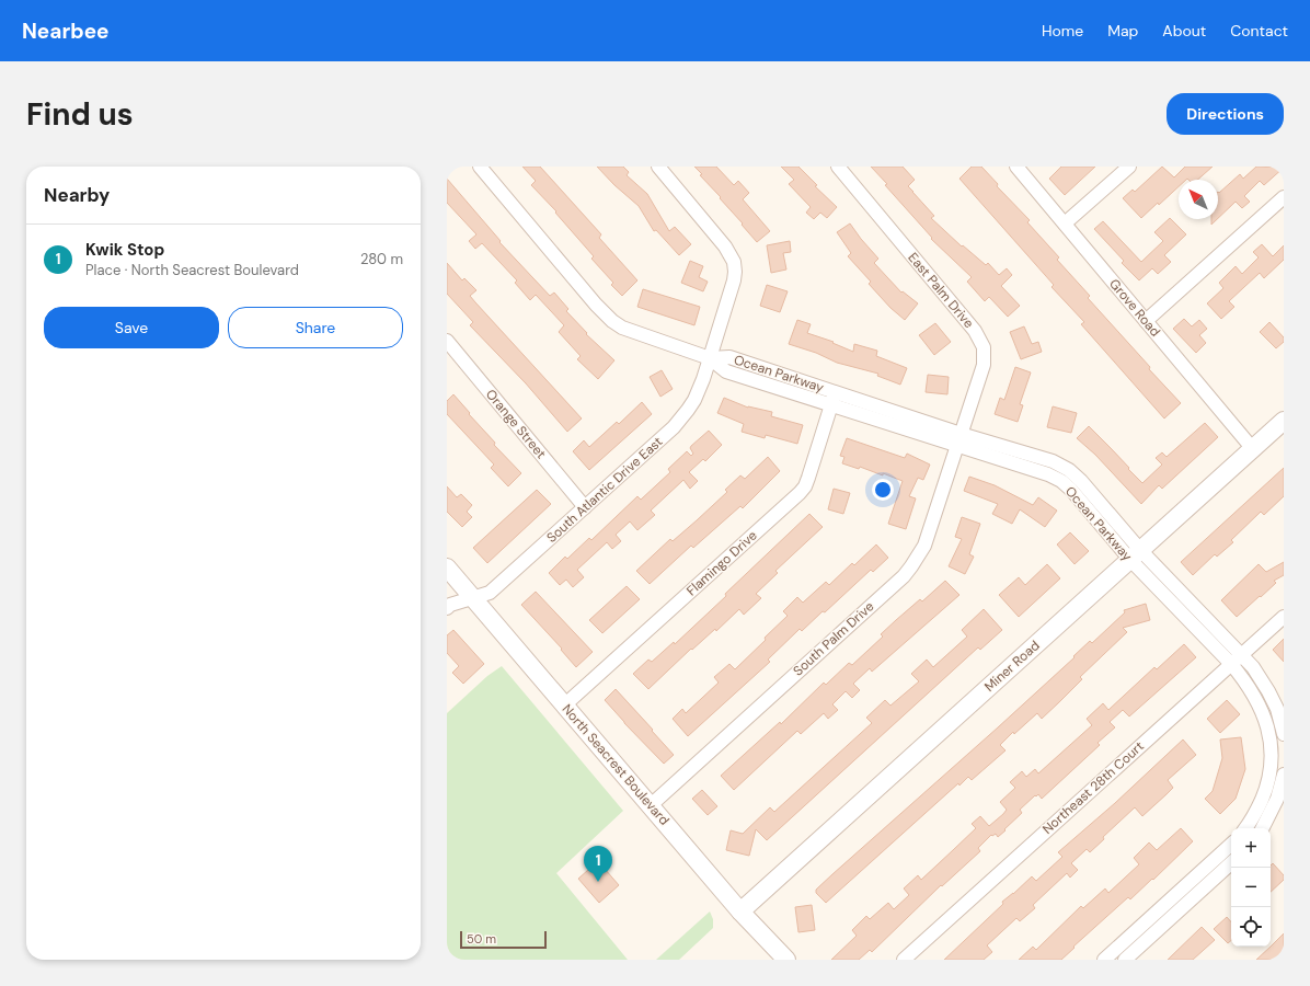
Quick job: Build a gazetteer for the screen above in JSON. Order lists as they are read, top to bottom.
{
  "streets": {
    "street": [
      "East Palm Drive",
      "Grove Road",
      "Ocean Parkway",
      "Orange Street",
      "South Atlantic Drive East",
      "Flamingo Drive",
      "South Palm Drive",
      "Miner Road",
      "North Seacrest Boulevard",
      "Northeast 28th Court"
    ]
  },
  "crossings": [
    ["East Palm Drive", "Ocean Parkway"],
    ["East Palm Drive", "South Palm Drive"],
    ["Grove Road", "Miner Road"],
    ["Ocean Parkway", "South Atlantic Drive East"],
    ["Ocean Parkway", "Flamingo Drive"],
    ["Ocean Parkway", "South Palm Drive"],
    ["Ocean Parkway", "Miner Road"],
    ["Ocean Parkway", "Northeast 28th Court"],
    ["Orange Street", "South Atlantic Drive East"],
    ["South Atlantic Drive East", "North Seacrest Boulevard"],
    ["Flamingo Drive", "North Seacrest Boulevard"],
    ["South Palm Drive", "North Seacrest Boulevard"],
    ["Miner Road", "North Seacrest Boulevard"]
  ],
  "scale_bar": "50 m",
  "north": "top left",
  "page": {
    "header": "Nearbee",
    "nav": [
      "Home",
      "Map",
      "About",
      "Contact"
    ],
    "buttons": [
      "Directions",
      ["Save", "Share"]
    ],
    "title": "Find us",
    "heading": "Nearby",
    "list": [
      {
        "mark": "1",
        "name": "Kwik Stop",
        "note": "Place · North Seacrest Boulevard",
        "value": "280 m"
      }
    ],
    "map_buttons": ["+", "−"],
    "pins": "1",
    "scale": "50 m"
  }
}
